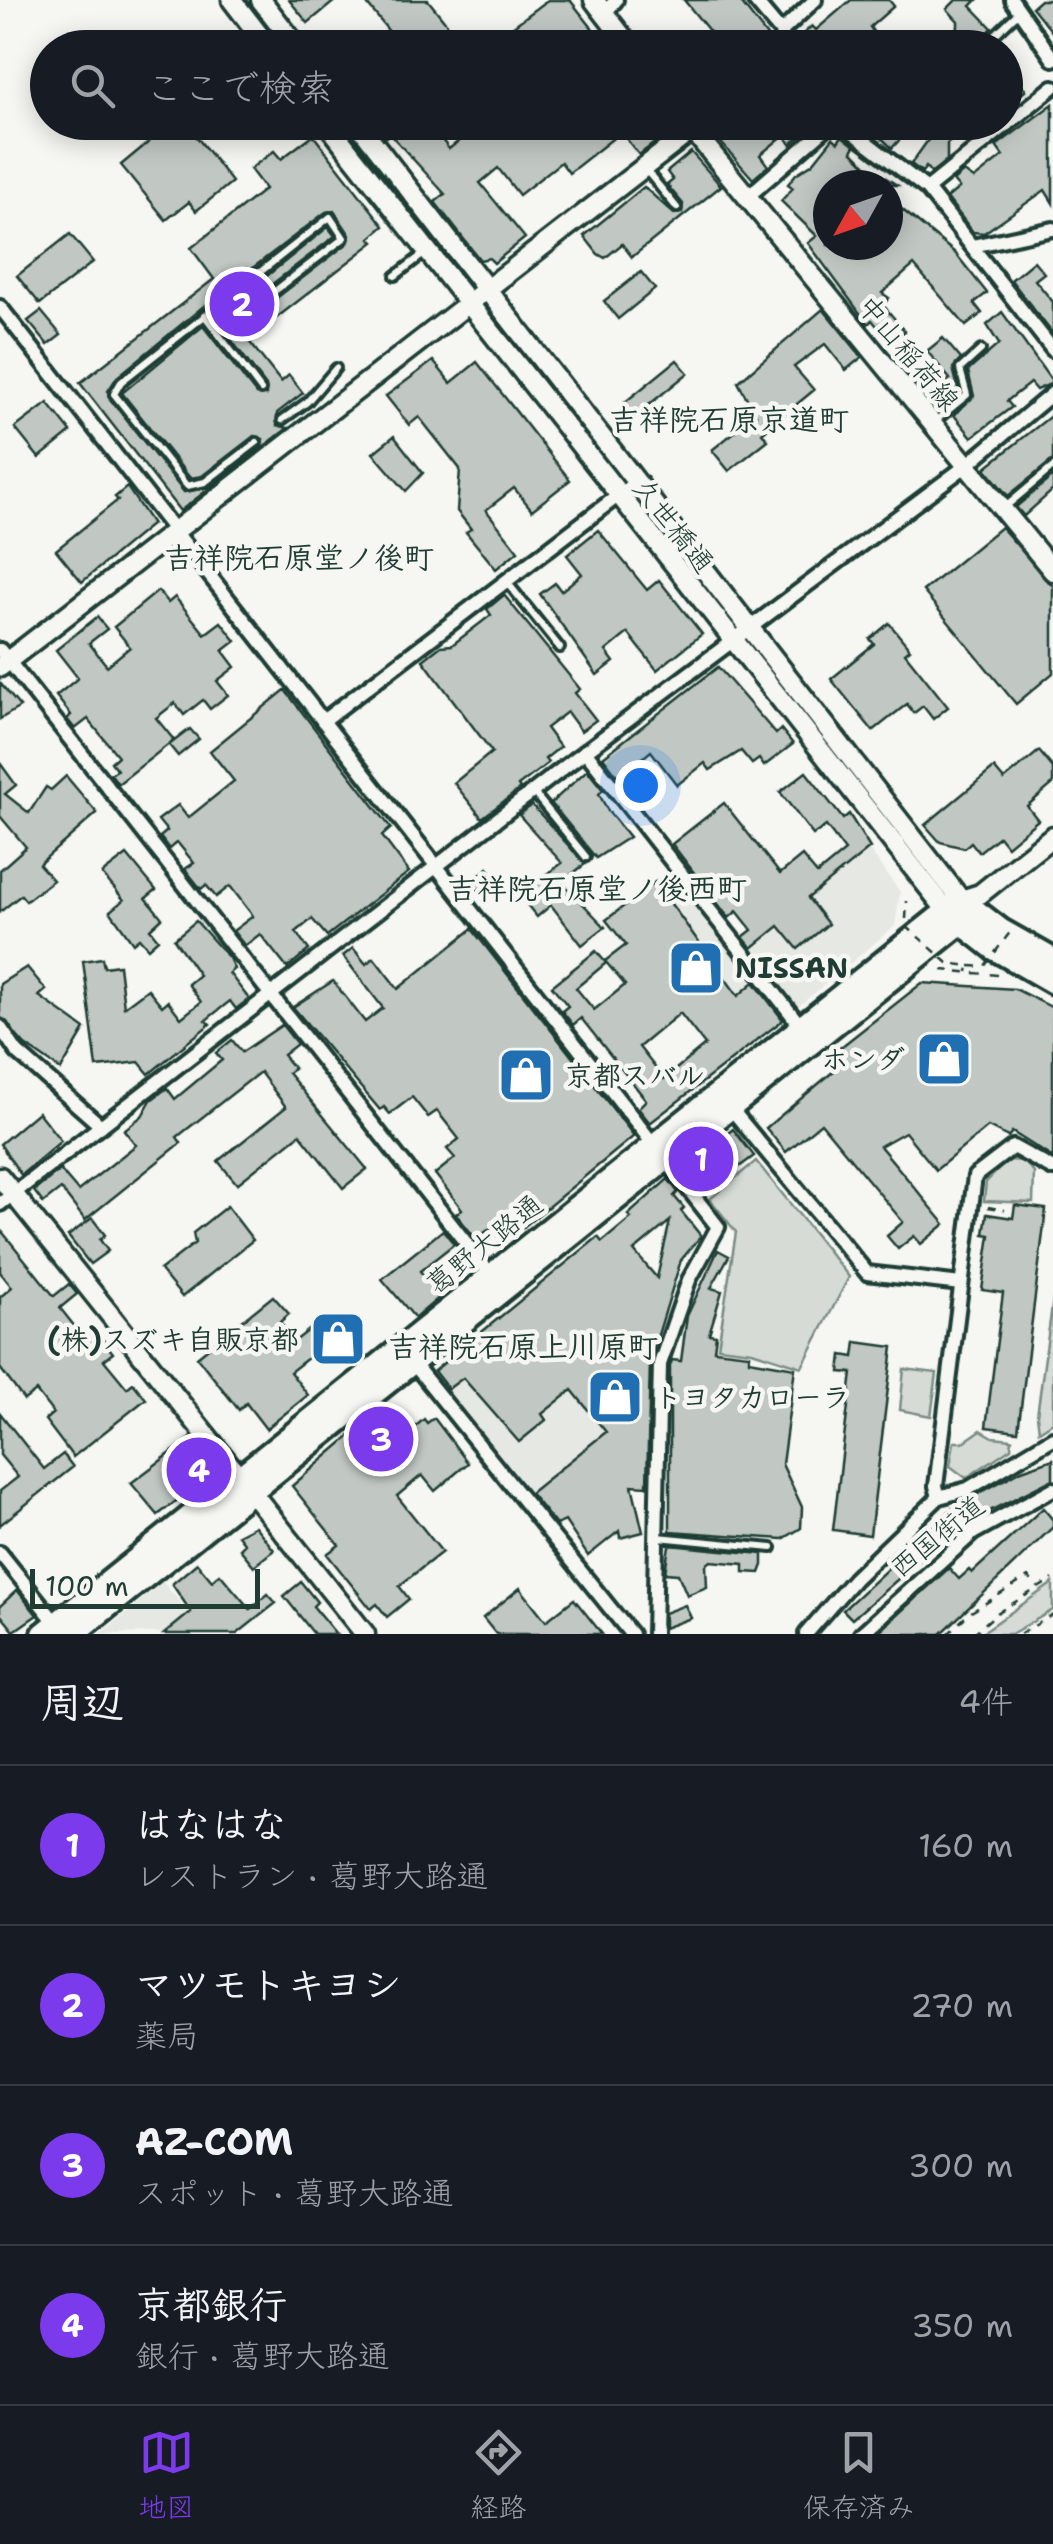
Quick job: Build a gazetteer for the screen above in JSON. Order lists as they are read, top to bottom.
{
  "streets": {
    "highway": ["葛野大路通"],
    "street": ["中山稲荷線", "久世橋通", "西国街道"]
  },
  "crossings": [
    ["久世橋通", "葛野大路通"]
  ],
  "districts": [
    "吉祥院石原京道町",
    "吉祥院石原堂ノ後町",
    "吉祥院石原堂ノ後西町",
    "吉祥院石原上川原町"
  ],
  "places": {
    "shop": [
      "NISSAN",
      "ホンダ",
      "京都スバル",
      "(株)スズキ自販京都",
      "トヨタカローラ"
    ]
  },
  "scale_bar": "100 m",
  "north": "bottom left",
  "page": {
    "search": "ここで検索",
    "pins": [
      "2",
      "1",
      "3",
      "4"
    ],
    "scale": "100 m",
    "heading": ["周辺", "4件"],
    "list": [
      {
        "mark": "1",
        "name": "はなはな",
        "note": "レストラン · 葛野大路通",
        "value": "160 m"
      },
      {
        "mark": "2",
        "name": "マツモトキヨシ",
        "note": "薬局",
        "value": "270 m"
      },
      {
        "mark": "3",
        "name": "AZ-COM",
        "note": "スポット · 葛野大路通",
        "value": "300 m"
      },
      {
        "mark": "4",
        "name": "京都銀行",
        "note": "銀行 · 葛野大路通",
        "value": "350 m"
      }
    ],
    "nav": ["地図", "経路", "保存済み"]
  }
}
